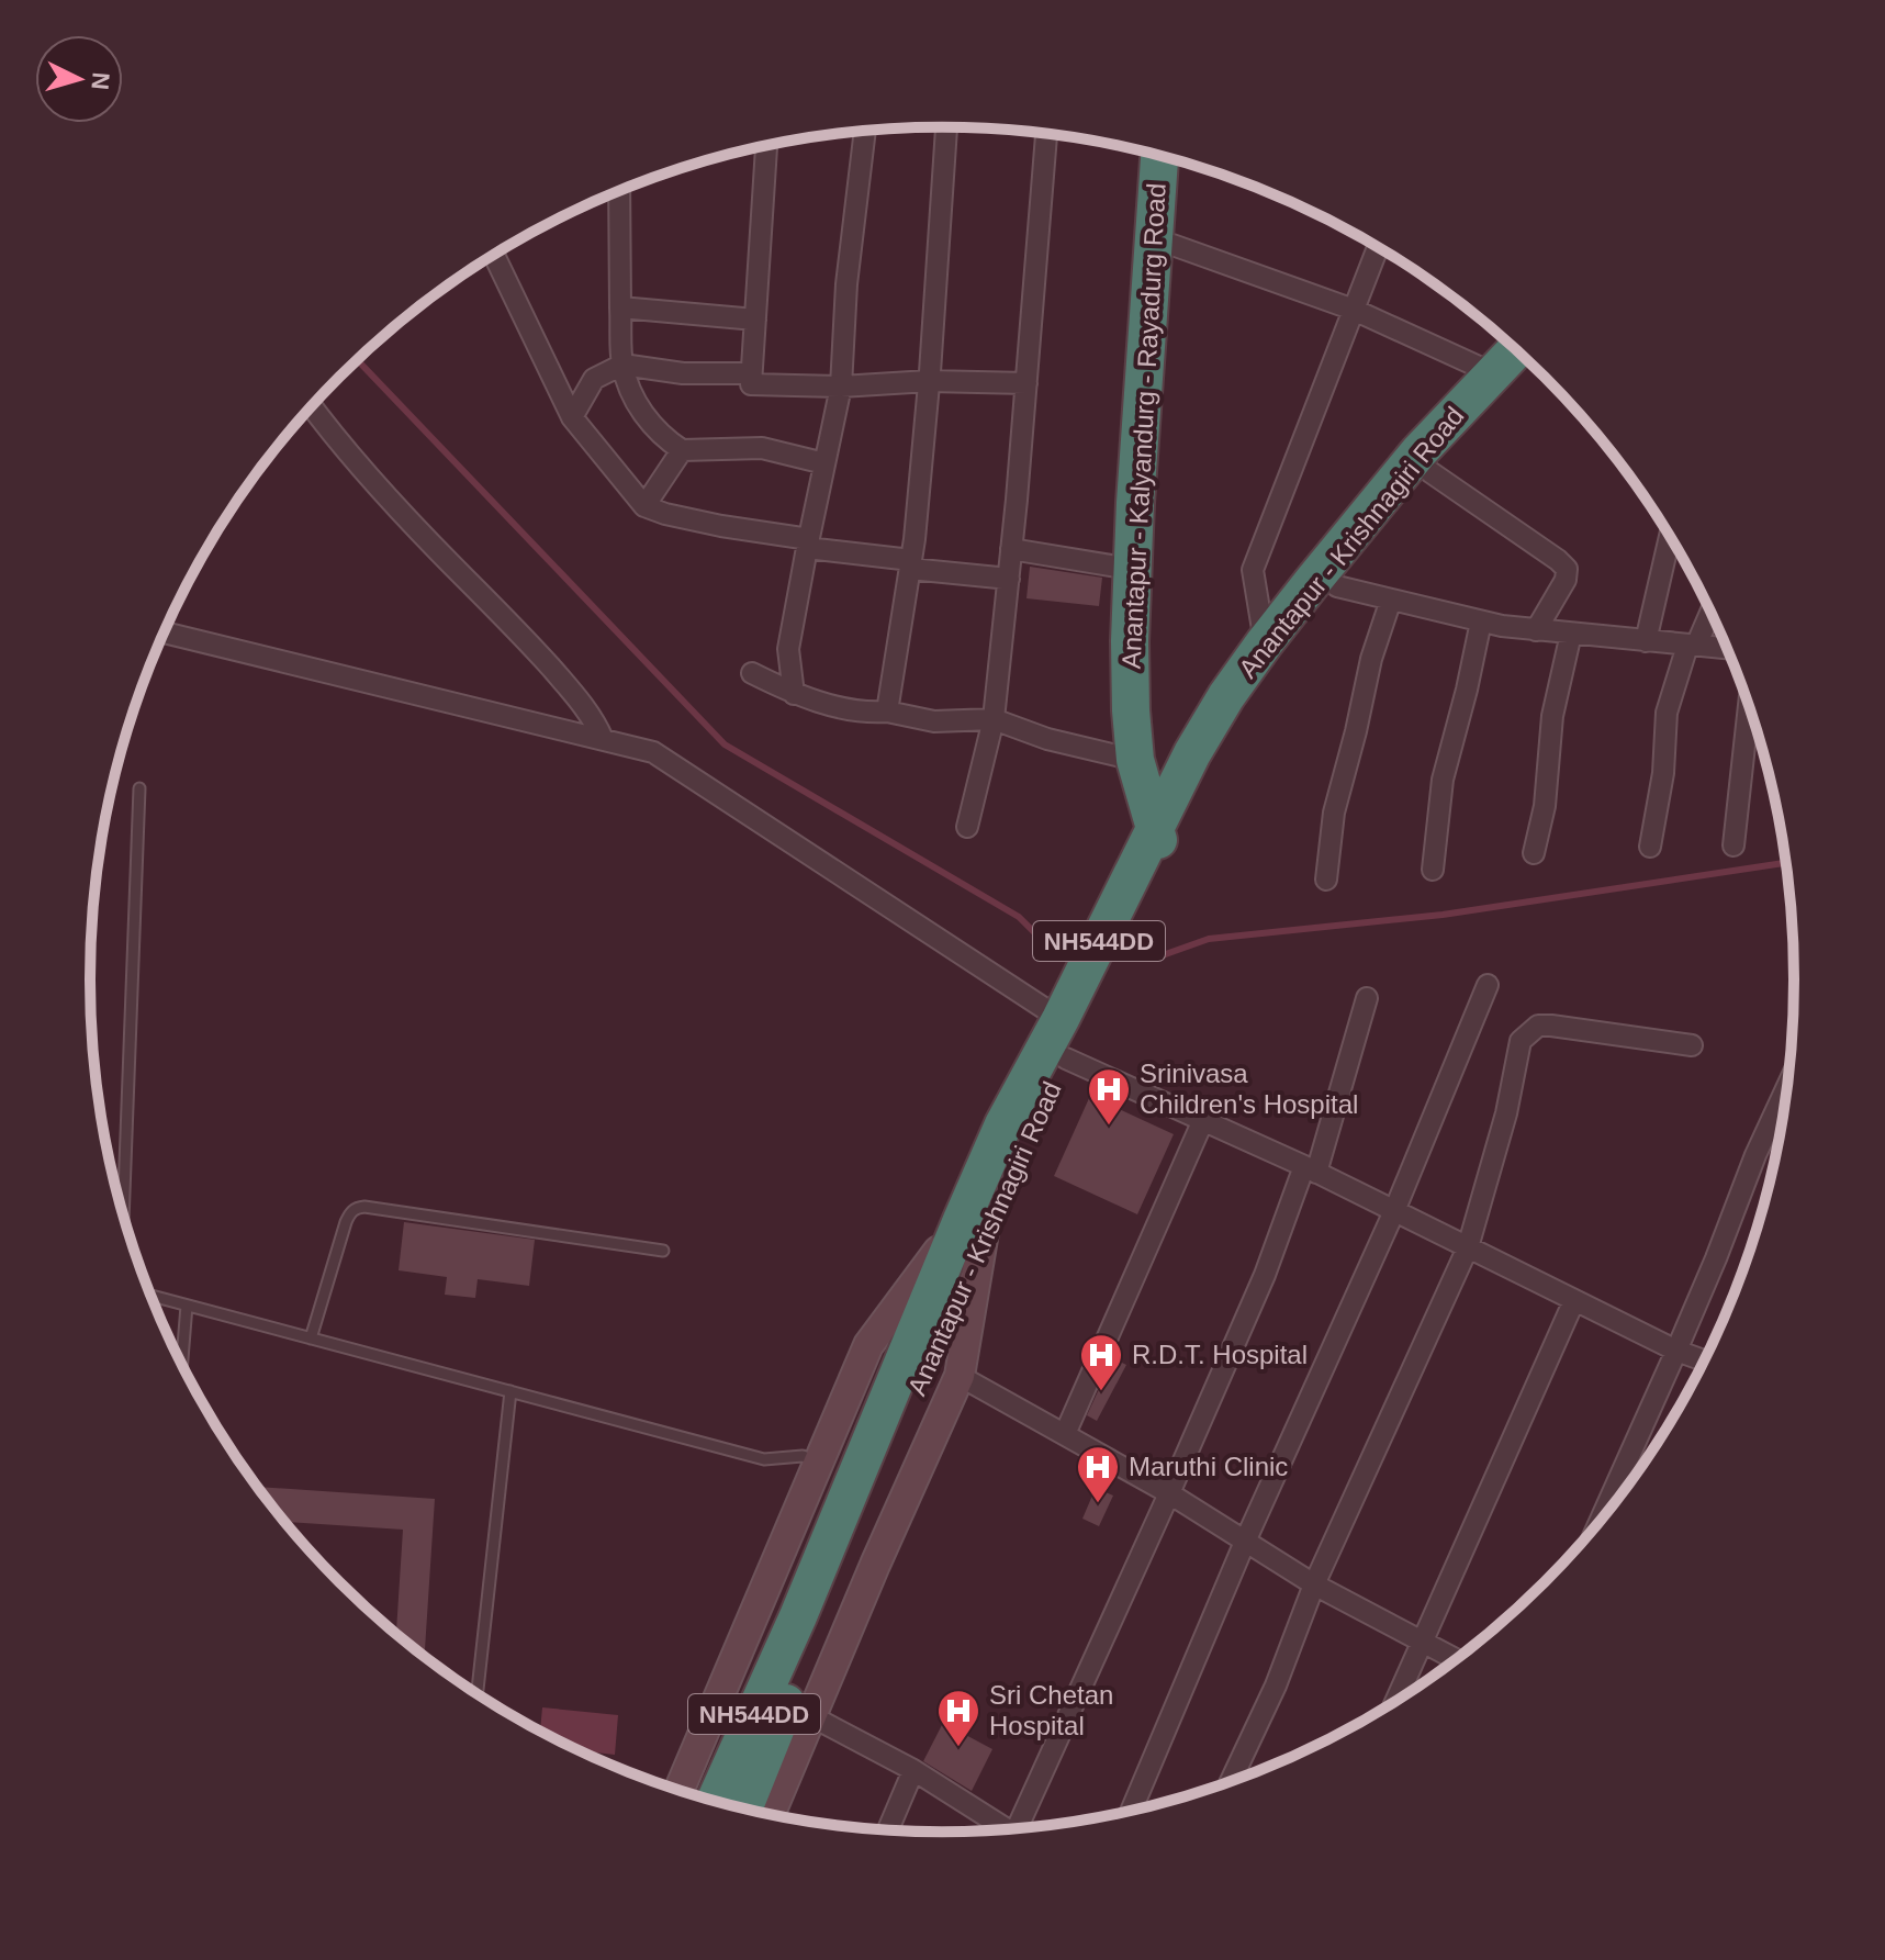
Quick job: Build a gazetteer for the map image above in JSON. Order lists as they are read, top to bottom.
{
  "streets": {
    "highway": ["Anantapur - Kalyandurg - Rayadurg Road", "Anantapur - Krishnagiri Road", "NH544DD"]
  },
  "crossings": [
    ["Anantapur - Kalyandurg - Rayadurg Road", "Anantapur - Krishnagiri Road"],
    ["Anantapur - Krishnagiri Road", "NH544DD"]
  ],
  "places": {
    "hospital": [
      "Srinivasa Children's Hospital",
      "R.D.T. Hospital",
      "Maruthi Clinic",
      "Sri Chetan Hospital"
    ]
  },
  "north": "right"
}
